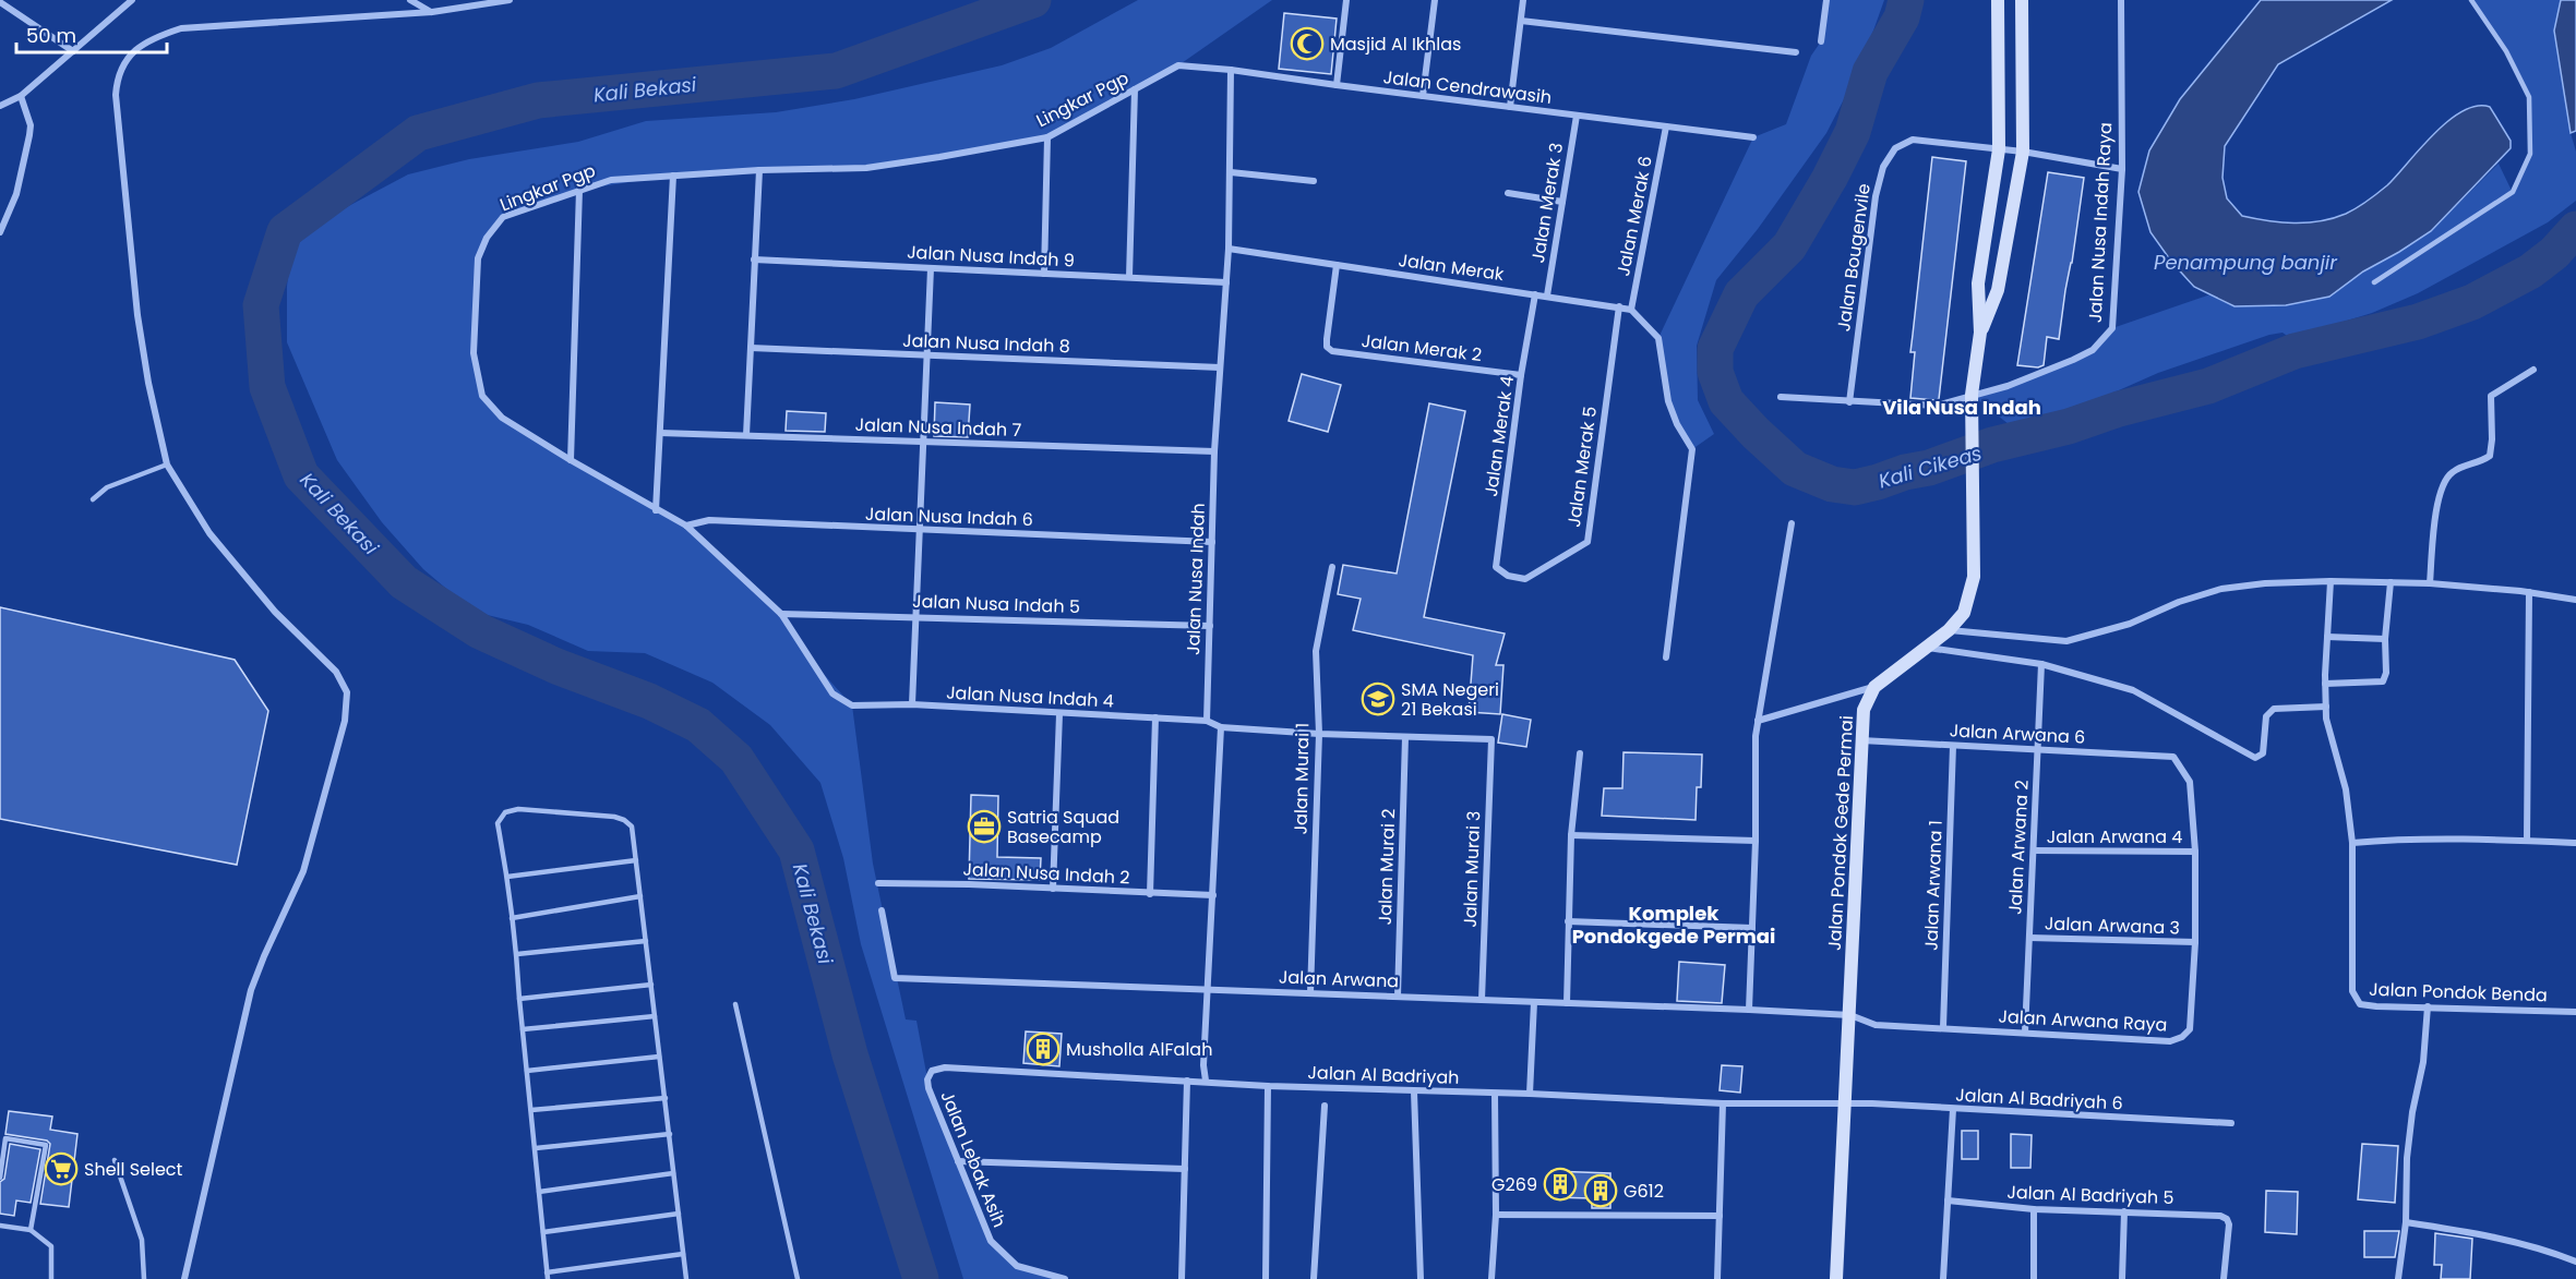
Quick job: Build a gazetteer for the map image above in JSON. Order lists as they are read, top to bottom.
{
  "streets": {
    "street": [
      "Jalan Cendrawasih",
      "Lingkar Pgp",
      "Jalan Merak 3",
      "Jalan Merak 6",
      "Jalan Nusa Indah Raya",
      "Jalan Nusa Indah 9",
      "Jalan Bougenvile",
      "Jalan Merak",
      "Jalan Nusa Indah 8",
      "Jalan Merak 2",
      "Jalan Nusa Indah 7",
      "Jalan Merak 4",
      "Jalan Merak 5",
      "Jalan Nusa Indah 6",
      "Jalan Nusa Indah",
      "Jalan Nusa Indah 5",
      "Jalan Nusa Indah 4",
      "Jalan Arwana 6",
      "Jalan Murai 1",
      "Jalan Pondok Gede Permai",
      "Jalan Arwana 4",
      "Jalan Arwana 2",
      "Jalan Murai 2",
      "Jalan Murai 3",
      "Jalan Nusa Indah 2",
      "Jalan Arwana 1",
      "Jalan Arwana 3",
      "Jalan Arwana",
      "Jalan Pondok Benda",
      "Jalan Arwana Raya",
      "Jalan Al Badriyah",
      "Jalan Al Badriyah 6",
      "Jalan Lebak Asih",
      "Jalan Al Badriyah 5"
    ]
  },
  "crossings": [
    ["Jalan Cendrawasih", "Lingkar Pgp"],
    ["Jalan Cendrawasih", "Jalan Merak 3"],
    ["Jalan Cendrawasih", "Jalan Merak 6"],
    ["Jalan Cendrawasih", "Jalan Nusa Indah"],
    ["Lingkar Pgp", "Jalan Nusa Indah 6"],
    ["Lingkar Pgp", "Jalan Nusa Indah 5"],
    ["Lingkar Pgp", "Jalan Nusa Indah 4"],
    ["Jalan Merak 3", "Jalan Merak"],
    ["Jalan Merak 6", "Jalan Merak"],
    ["Jalan Nusa Indah Raya", "Jalan Bougenvile"],
    ["Jalan Nusa Indah 9", "Jalan Nusa Indah"],
    ["Jalan Merak", "Jalan Merak 2"],
    ["Jalan Merak", "Jalan Merak 4"],
    ["Jalan Merak", "Jalan Merak 5"],
    ["Jalan Merak", "Jalan Nusa Indah"],
    ["Jalan Nusa Indah 8", "Jalan Nusa Indah"],
    ["Jalan Merak 2", "Jalan Merak 4"],
    ["Jalan Nusa Indah 7", "Jalan Nusa Indah"],
    ["Jalan Merak 4", "Jalan Merak 5"],
    ["Jalan Nusa Indah 6", "Jalan Nusa Indah"],
    ["Jalan Nusa Indah", "Jalan Nusa Indah 5"],
    ["Jalan Nusa Indah", "Jalan Nusa Indah 4"],
    ["Jalan Arwana 6", "Jalan Pondok Gede Permai"],
    ["Jalan Arwana 6", "Jalan Arwana 2"],
    ["Jalan Arwana 6", "Jalan Arwana 1"],
    ["Jalan Arwana 6", "Jalan Arwana Raya"],
    ["Jalan Murai 1", "Jalan Arwana"],
    ["Jalan Pondok Gede Permai", "Jalan Arwana"],
    ["Jalan Pondok Gede Permai", "Jalan Arwana Raya"],
    ["Jalan Pondok Gede Permai", "Jalan Al Badriyah"],
    ["Jalan Pondok Gede Permai", "Jalan Al Badriyah 6"],
    ["Jalan Arwana 4", "Jalan Arwana 2"],
    ["Jalan Arwana 4", "Jalan Arwana Raya"],
    ["Jalan Arwana 2", "Jalan Arwana 3"],
    ["Jalan Arwana 2", "Jalan Arwana Raya"],
    ["Jalan Murai 2", "Jalan Murai 3"],
    ["Jalan Murai 2", "Jalan Arwana"],
    ["Jalan Murai 3", "Jalan Arwana"],
    ["Jalan Arwana 1", "Jalan Arwana Raya"],
    ["Jalan Arwana 3", "Jalan Arwana Raya"],
    ["Jalan Arwana", "Jalan Arwana Raya"],
    ["Jalan Al Badriyah", "Jalan Al Badriyah 6"],
    ["Jalan Al Badriyah", "Jalan Lebak Asih"]
  ],
  "districts": ["Vila Nusa Indah", "Komplek Pondokgede Permai"],
  "water": ["Kali Bekasi", "Penampung banjir", "Kali Cikeas"],
  "places": {
    "mosque": ["Masjid Al Ikhlas"],
    "school or university": ["SMA Negeri 21 Bekasi"],
    "office": ["Satria Squad Basecamp"],
    "building": ["Musholla AlFalah", "G269", "G612"],
    "supermarket": ["Shell Select"]
  },
  "scale_bar": "50 m"
}
